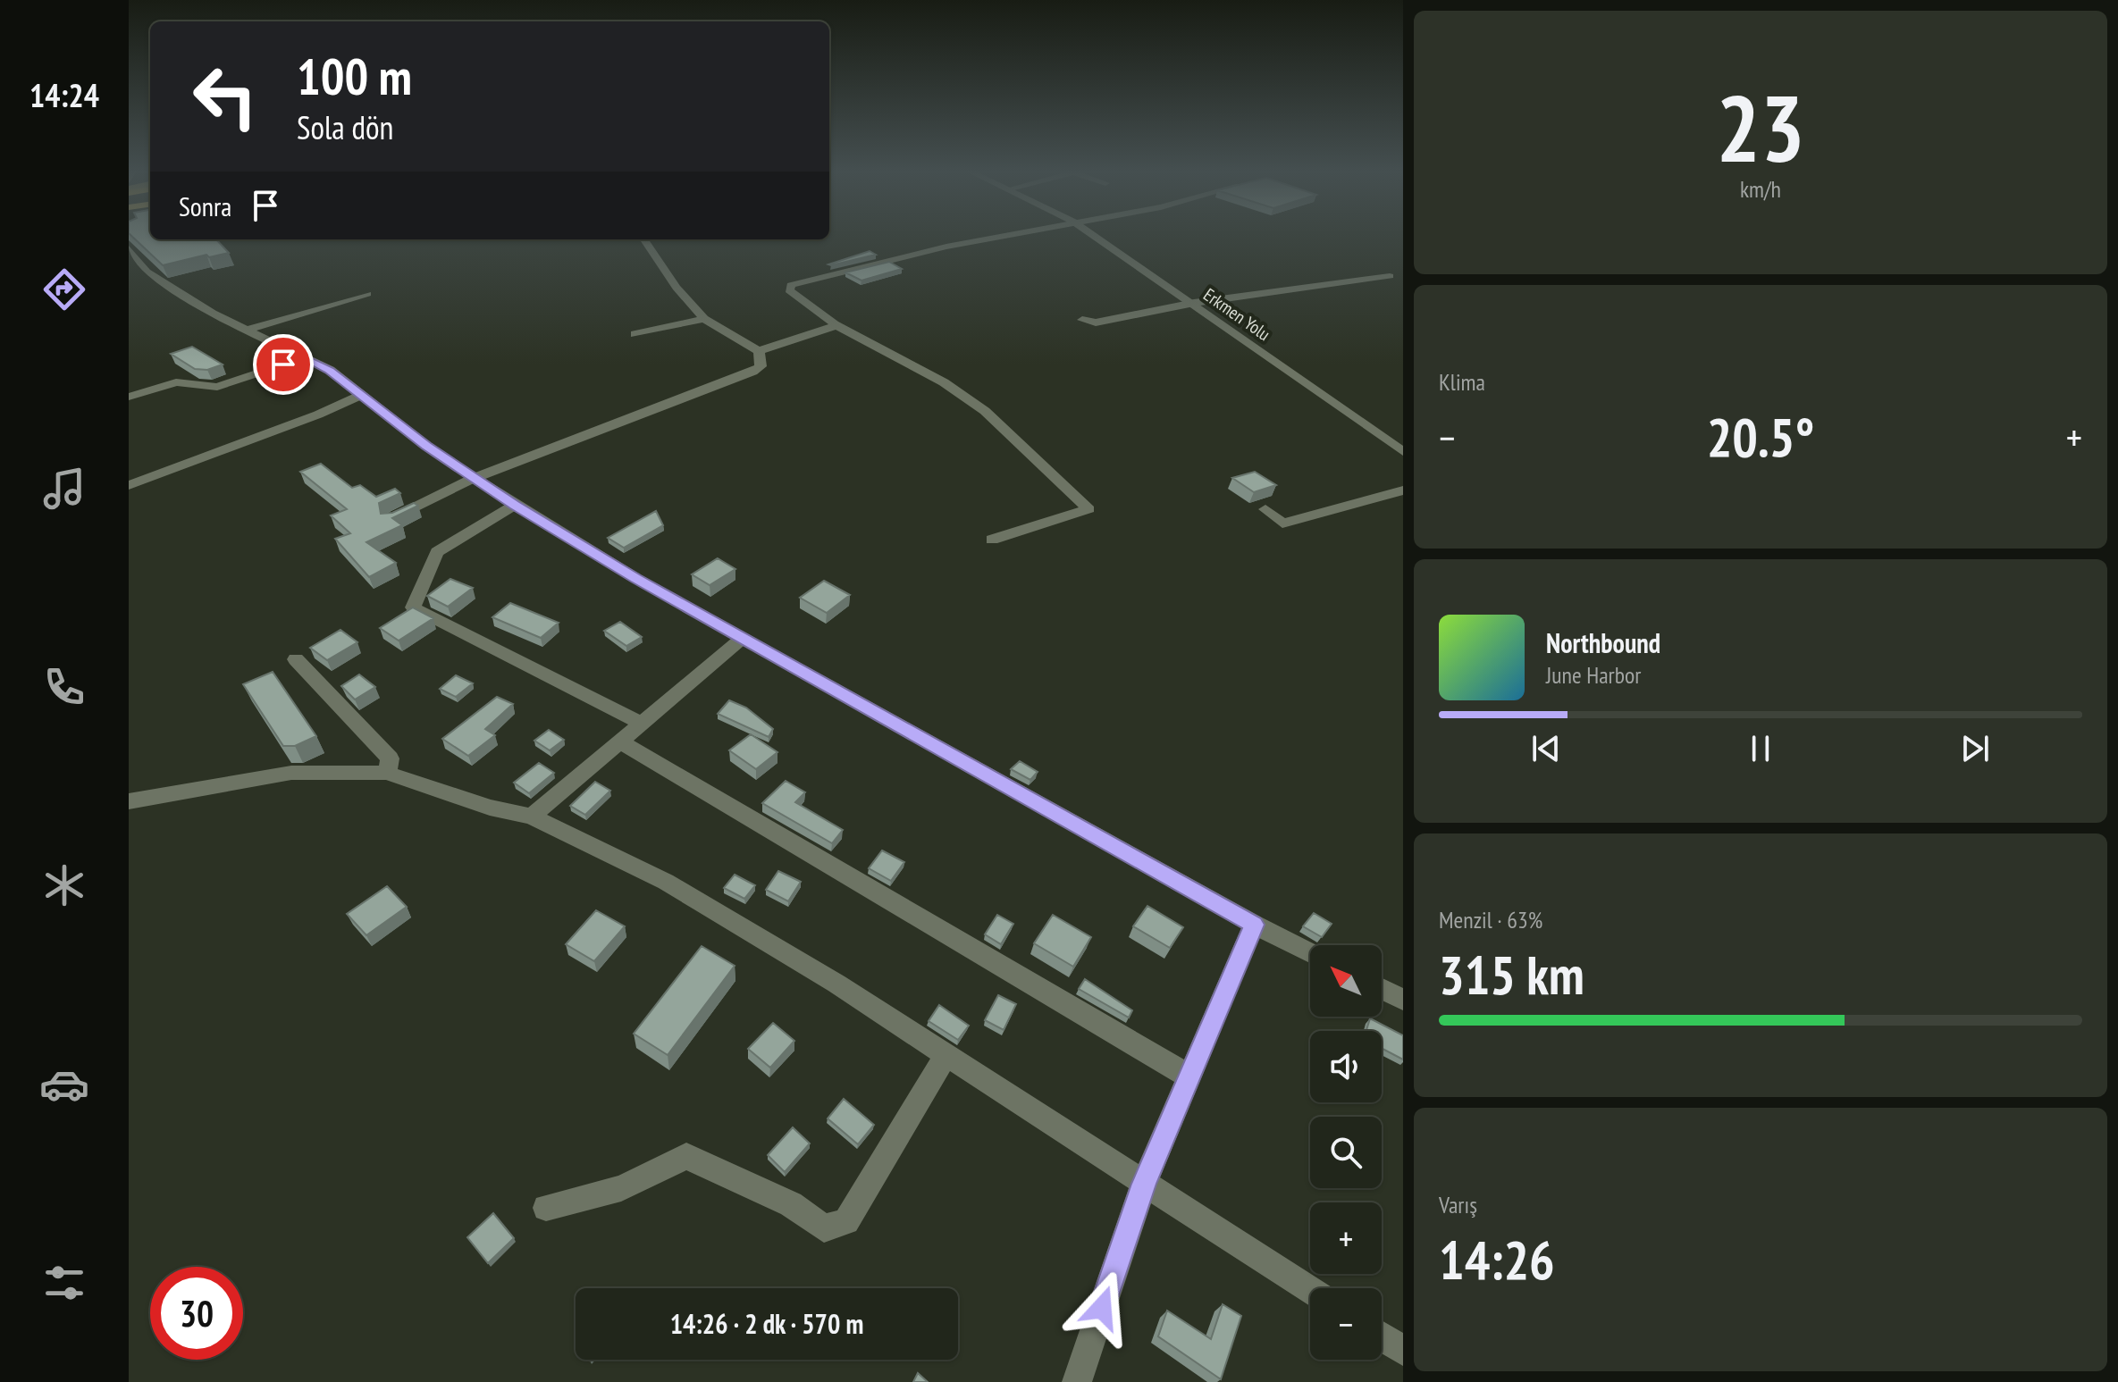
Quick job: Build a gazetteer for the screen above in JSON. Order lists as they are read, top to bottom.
{
  "streets": {
    "street": ["Erkmen Yolu"]
  },
  "north": "top left",
  "page": {
    "tabs": "14:24",
    "tile": [
      ["23", "km/h"],
      "Klima",
      ["Menzil · 63%", "315 km"],
      ["Varış", "14:26"]
    ],
    "turn": ["100 m", "Sola dön"],
    "then": "Sonra",
    "heat": ["−", "20.5°", "+"],
    "song": ["Northbound", "June Harbor"],
    "map_buttons": ["+", "−"],
    "limit": "30",
    "trip": "14:26 · 2 dk · 570 m"
  }
}
